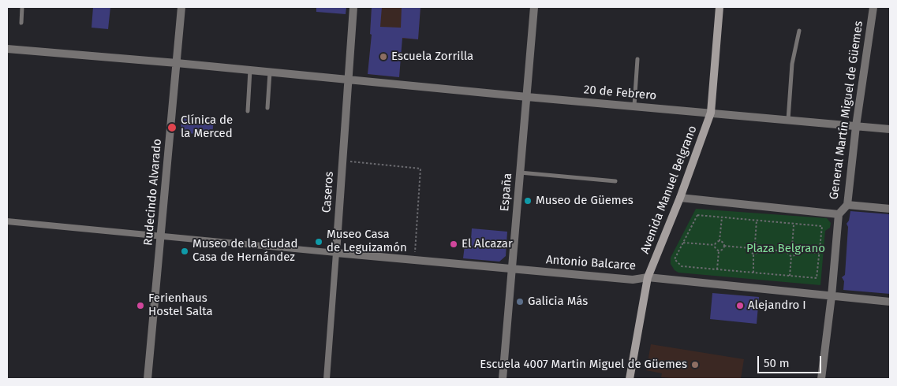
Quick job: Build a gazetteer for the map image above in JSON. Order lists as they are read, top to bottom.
{
  "streets": {
    "main road": ["Avenida Manuel Belgrano"],
    "street": [
      "20 de Febrero",
      "General Martín Miguel de Güemes",
      "Rudecindo Alvarado",
      "Caseros",
      "España",
      "Antonio Balcarce"
    ]
  },
  "crossings": [
    ["20 de Febrero", "General Martín Miguel de Güemes"],
    ["20 de Febrero", "Avenida Manuel Belgrano"],
    ["20 de Febrero", "Rudecindo Alvarado"],
    ["20 de Febrero", "Caseros"],
    ["20 de Febrero", "España"],
    ["General Martín Miguel de Güemes", "Antonio Balcarce"],
    ["Avenida Manuel Belgrano", "Antonio Balcarce"],
    ["Caseros", "Antonio Balcarce"],
    ["España", "Antonio Balcarce"]
  ],
  "parks": ["Plaza Belgrano"],
  "places": [
    "Escuela Zorrilla",
    "Clínica de la Merced",
    "Museo de Güemes",
    "Museo Casa de Leguizamón",
    "El Alcazar",
    "Museo de la Ciudad Casa de Hernández",
    "Galicia Más",
    "Ferienhaus Hostel Salta",
    "Alejandro I",
    "Escuela 4007 Martin Miguel de Güemes"
  ],
  "scale_bar": "50 m"
}
